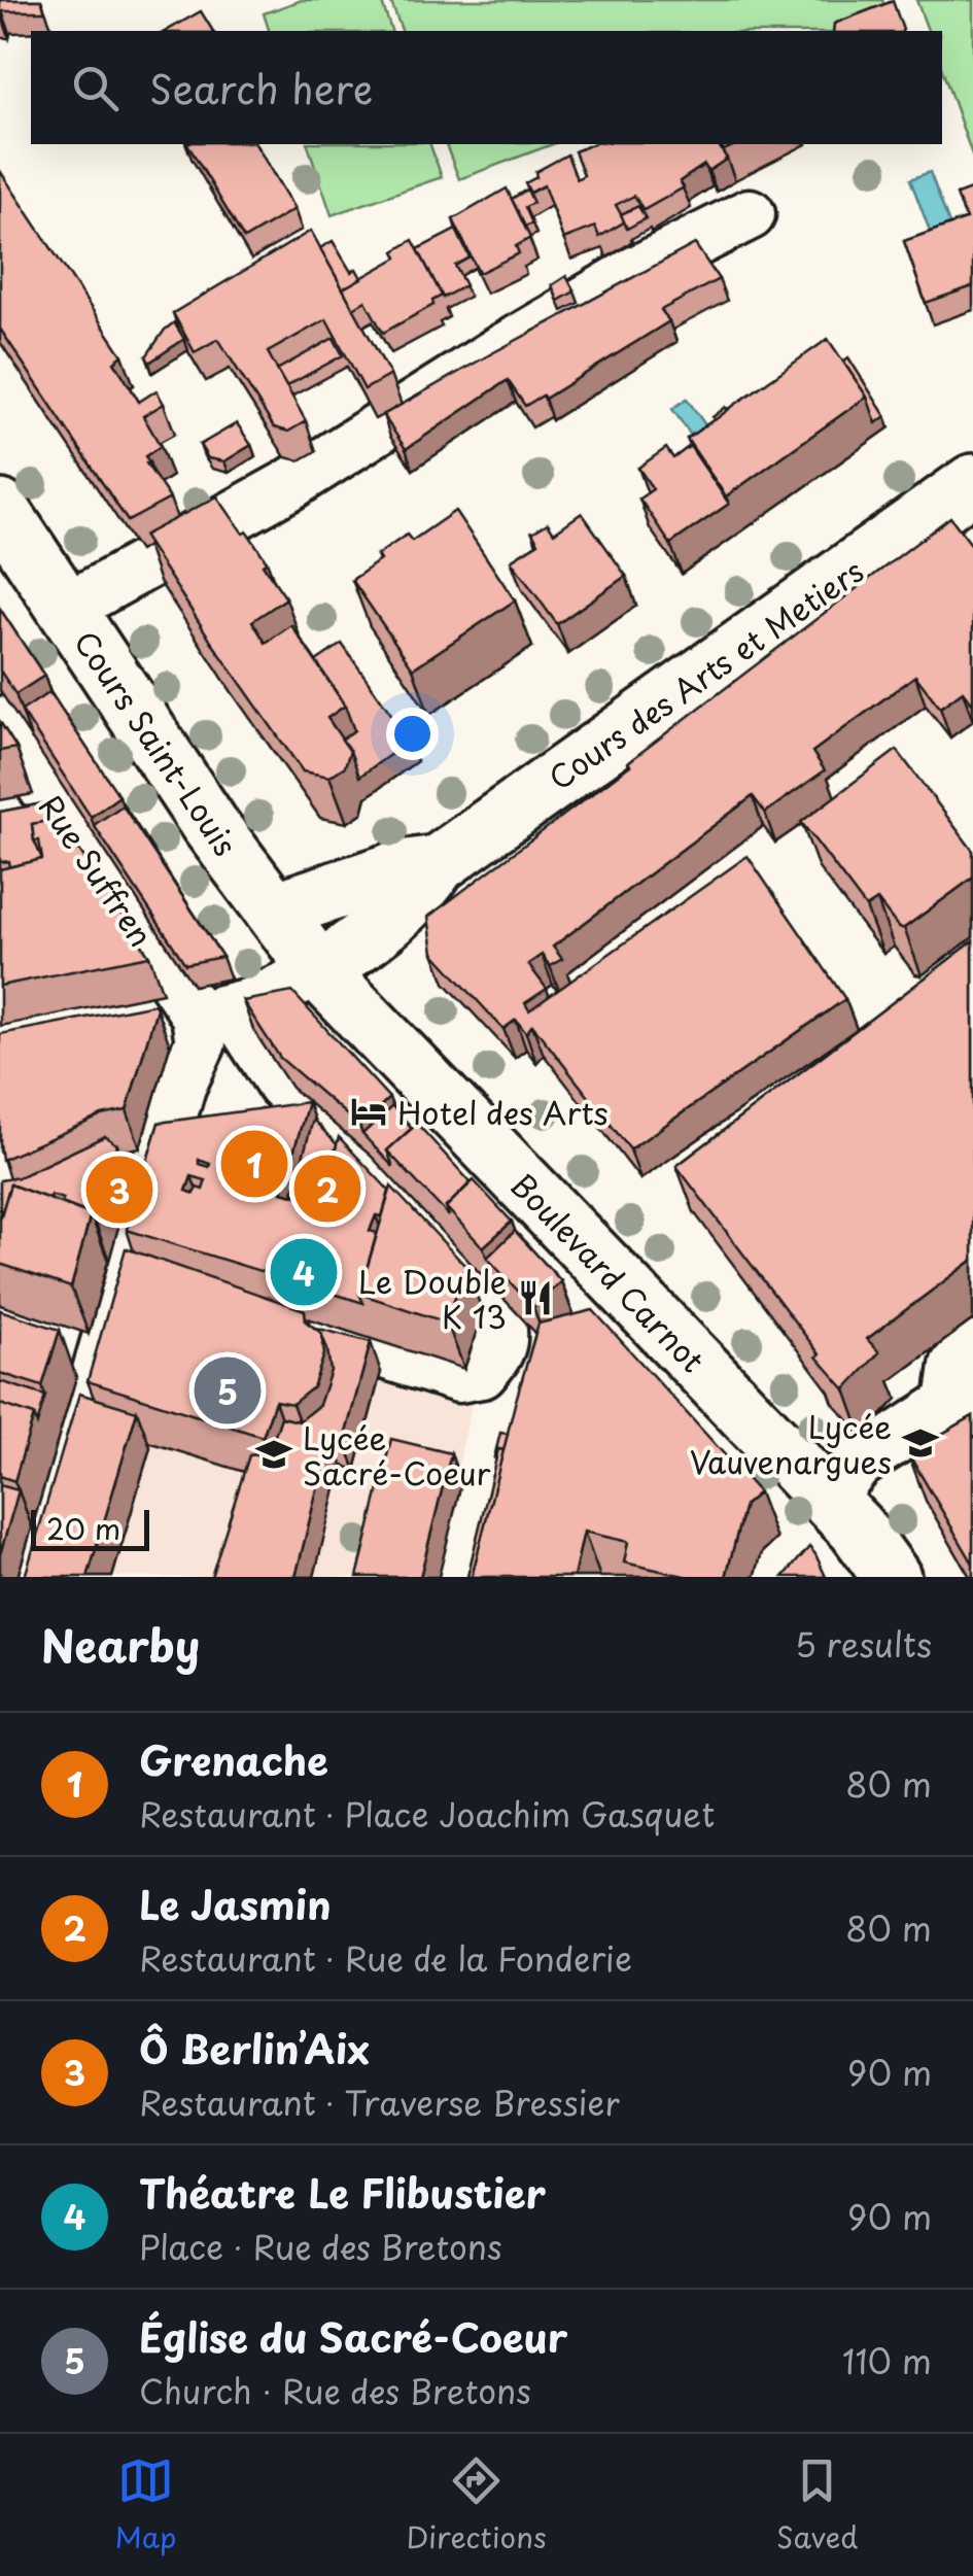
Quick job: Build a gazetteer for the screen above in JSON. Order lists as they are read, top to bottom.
{
  "streets": {
    "main road": ["Cours des Arts et Metiers", "Cours Saint-Louis", "Boulevard Carnot"],
    "street": ["Rue Suffren"]
  },
  "crossings": [
    ["Cours des Arts et Metiers", "Cours Saint-Louis"],
    ["Cours des Arts et Metiers", "Boulevard Carnot"],
    ["Cours Saint-Louis", "Boulevard Carnot"]
  ],
  "places": {
    "hotel": ["Hotel des Arts"],
    "restaurant": ["Le Double K 13"],
    "school or university": ["Lycée Vauvenargues", "Lycée Sacré-Coeur"]
  },
  "scale_bar": "20 m",
  "page": {
    "search": "Search here",
    "pins": [
      "1",
      "2",
      "3",
      "4",
      "5"
    ],
    "scale": "20 m",
    "heading": ["Nearby", "5 results"],
    "list": [
      {
        "mark": "1",
        "name": "Grenache",
        "note": "Restaurant · Place Joachim Gasquet",
        "value": "80 m"
      },
      {
        "mark": "2",
        "name": "Le Jasmin",
        "note": "Restaurant · Rue de la Fonderie",
        "value": "80 m"
      },
      {
        "mark": "3",
        "name": "Ô Berlin’Aix",
        "note": "Restaurant · Traverse Bressier",
        "value": "90 m"
      },
      {
        "mark": "4",
        "name": "Théatre Le Flibustier",
        "note": "Place · Rue des Bretons",
        "value": "90 m"
      },
      {
        "mark": "5",
        "name": "Église du Sacré-Coeur",
        "note": "Church · Rue des Bretons",
        "value": "110 m"
      }
    ],
    "nav": ["Map", "Directions", "Saved"]
  }
}
